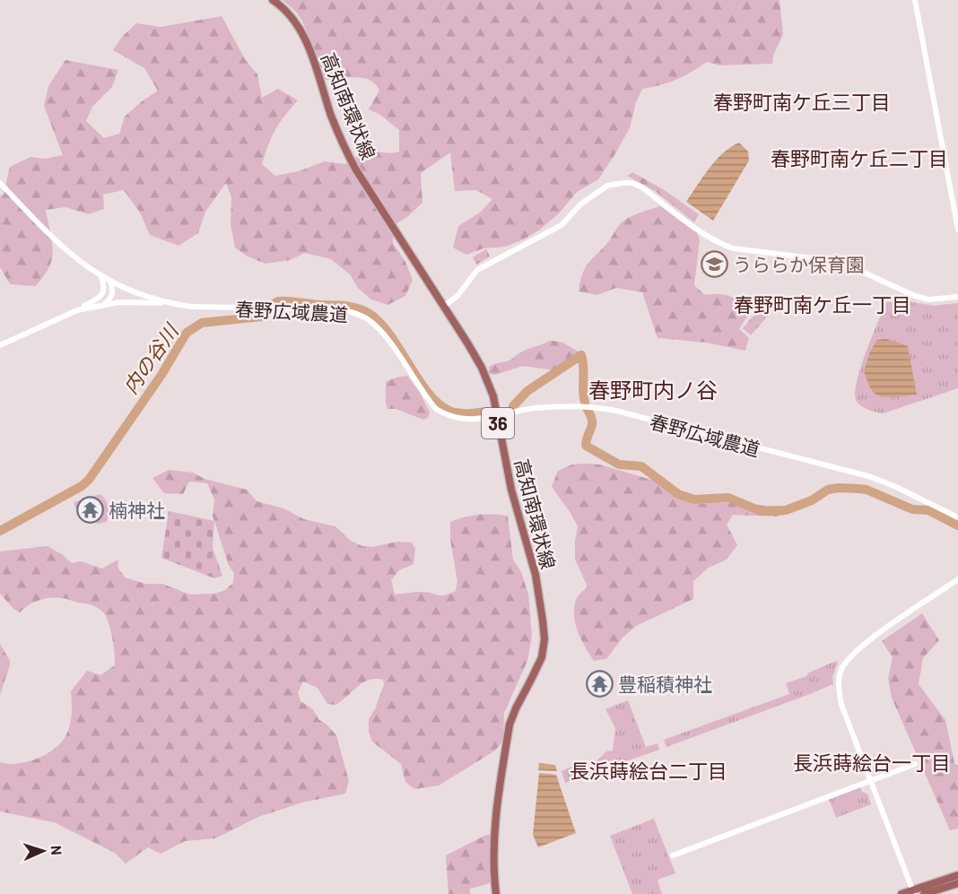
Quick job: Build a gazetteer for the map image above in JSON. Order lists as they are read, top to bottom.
{
  "streets": {
    "main road": ["高知南環状線", "36"],
    "street": ["春野広域農道"]
  },
  "crossings": [
    ["高知南環状線", "春野広域農道"]
  ],
  "districts": [
    "春野町南ケ丘三丁目",
    "春野町南ケ丘二丁目",
    "春野町南ケ丘一丁目",
    "春野町内ノ谷",
    "長浜蒔絵台一丁目",
    "長浜蒔絵台二丁目"
  ],
  "water": ["内の谷川"],
  "places": {
    "school or university": ["うららか保育園"],
    "temple": ["楠神社", "豊稲積神社"]
  },
  "north": "right"
}
